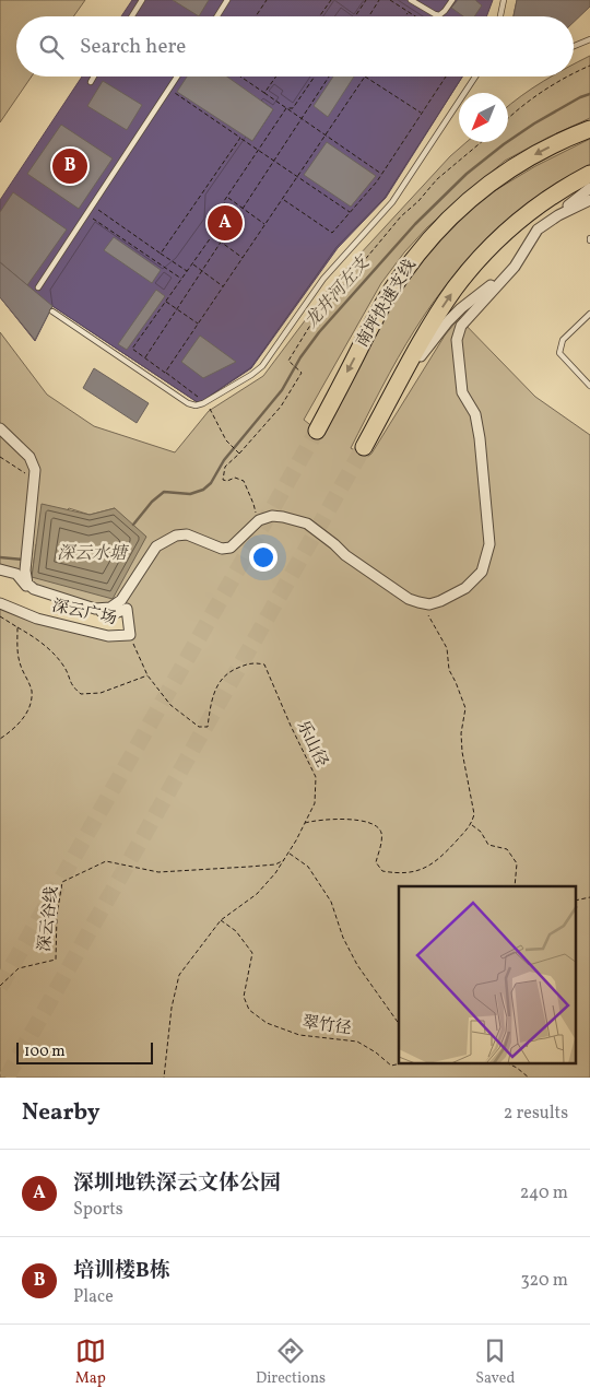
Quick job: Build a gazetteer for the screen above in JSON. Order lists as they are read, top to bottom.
{
  "streets": {
    "highway": ["南坪快速支线"],
    "street": ["深云广场"],
    "path": ["乐山径", "深云谷线", "翠竹径"]
  },
  "crossings": [
    ["深云广场", "乐山径"],
    ["乐山径", "深云谷线"],
    ["乐山径", "翠竹径"]
  ],
  "water": ["龙井河左支", "深云水塘"],
  "scale_bar": "100 m",
  "north": "bottom left",
  "page": {
    "search": "Search here",
    "pins": ["B", "A"],
    "scale": "100 m",
    "heading": ["Nearby", "2 results"],
    "list": [
      {
        "mark": "A",
        "name": "深圳地铁深云文体公园",
        "note": "Sports",
        "value": "240 m"
      },
      {
        "mark": "B",
        "name": "培训楼B栋",
        "note": "Place",
        "value": "320 m"
      }
    ],
    "nav": ["Map", "Directions", "Saved"]
  }
}
